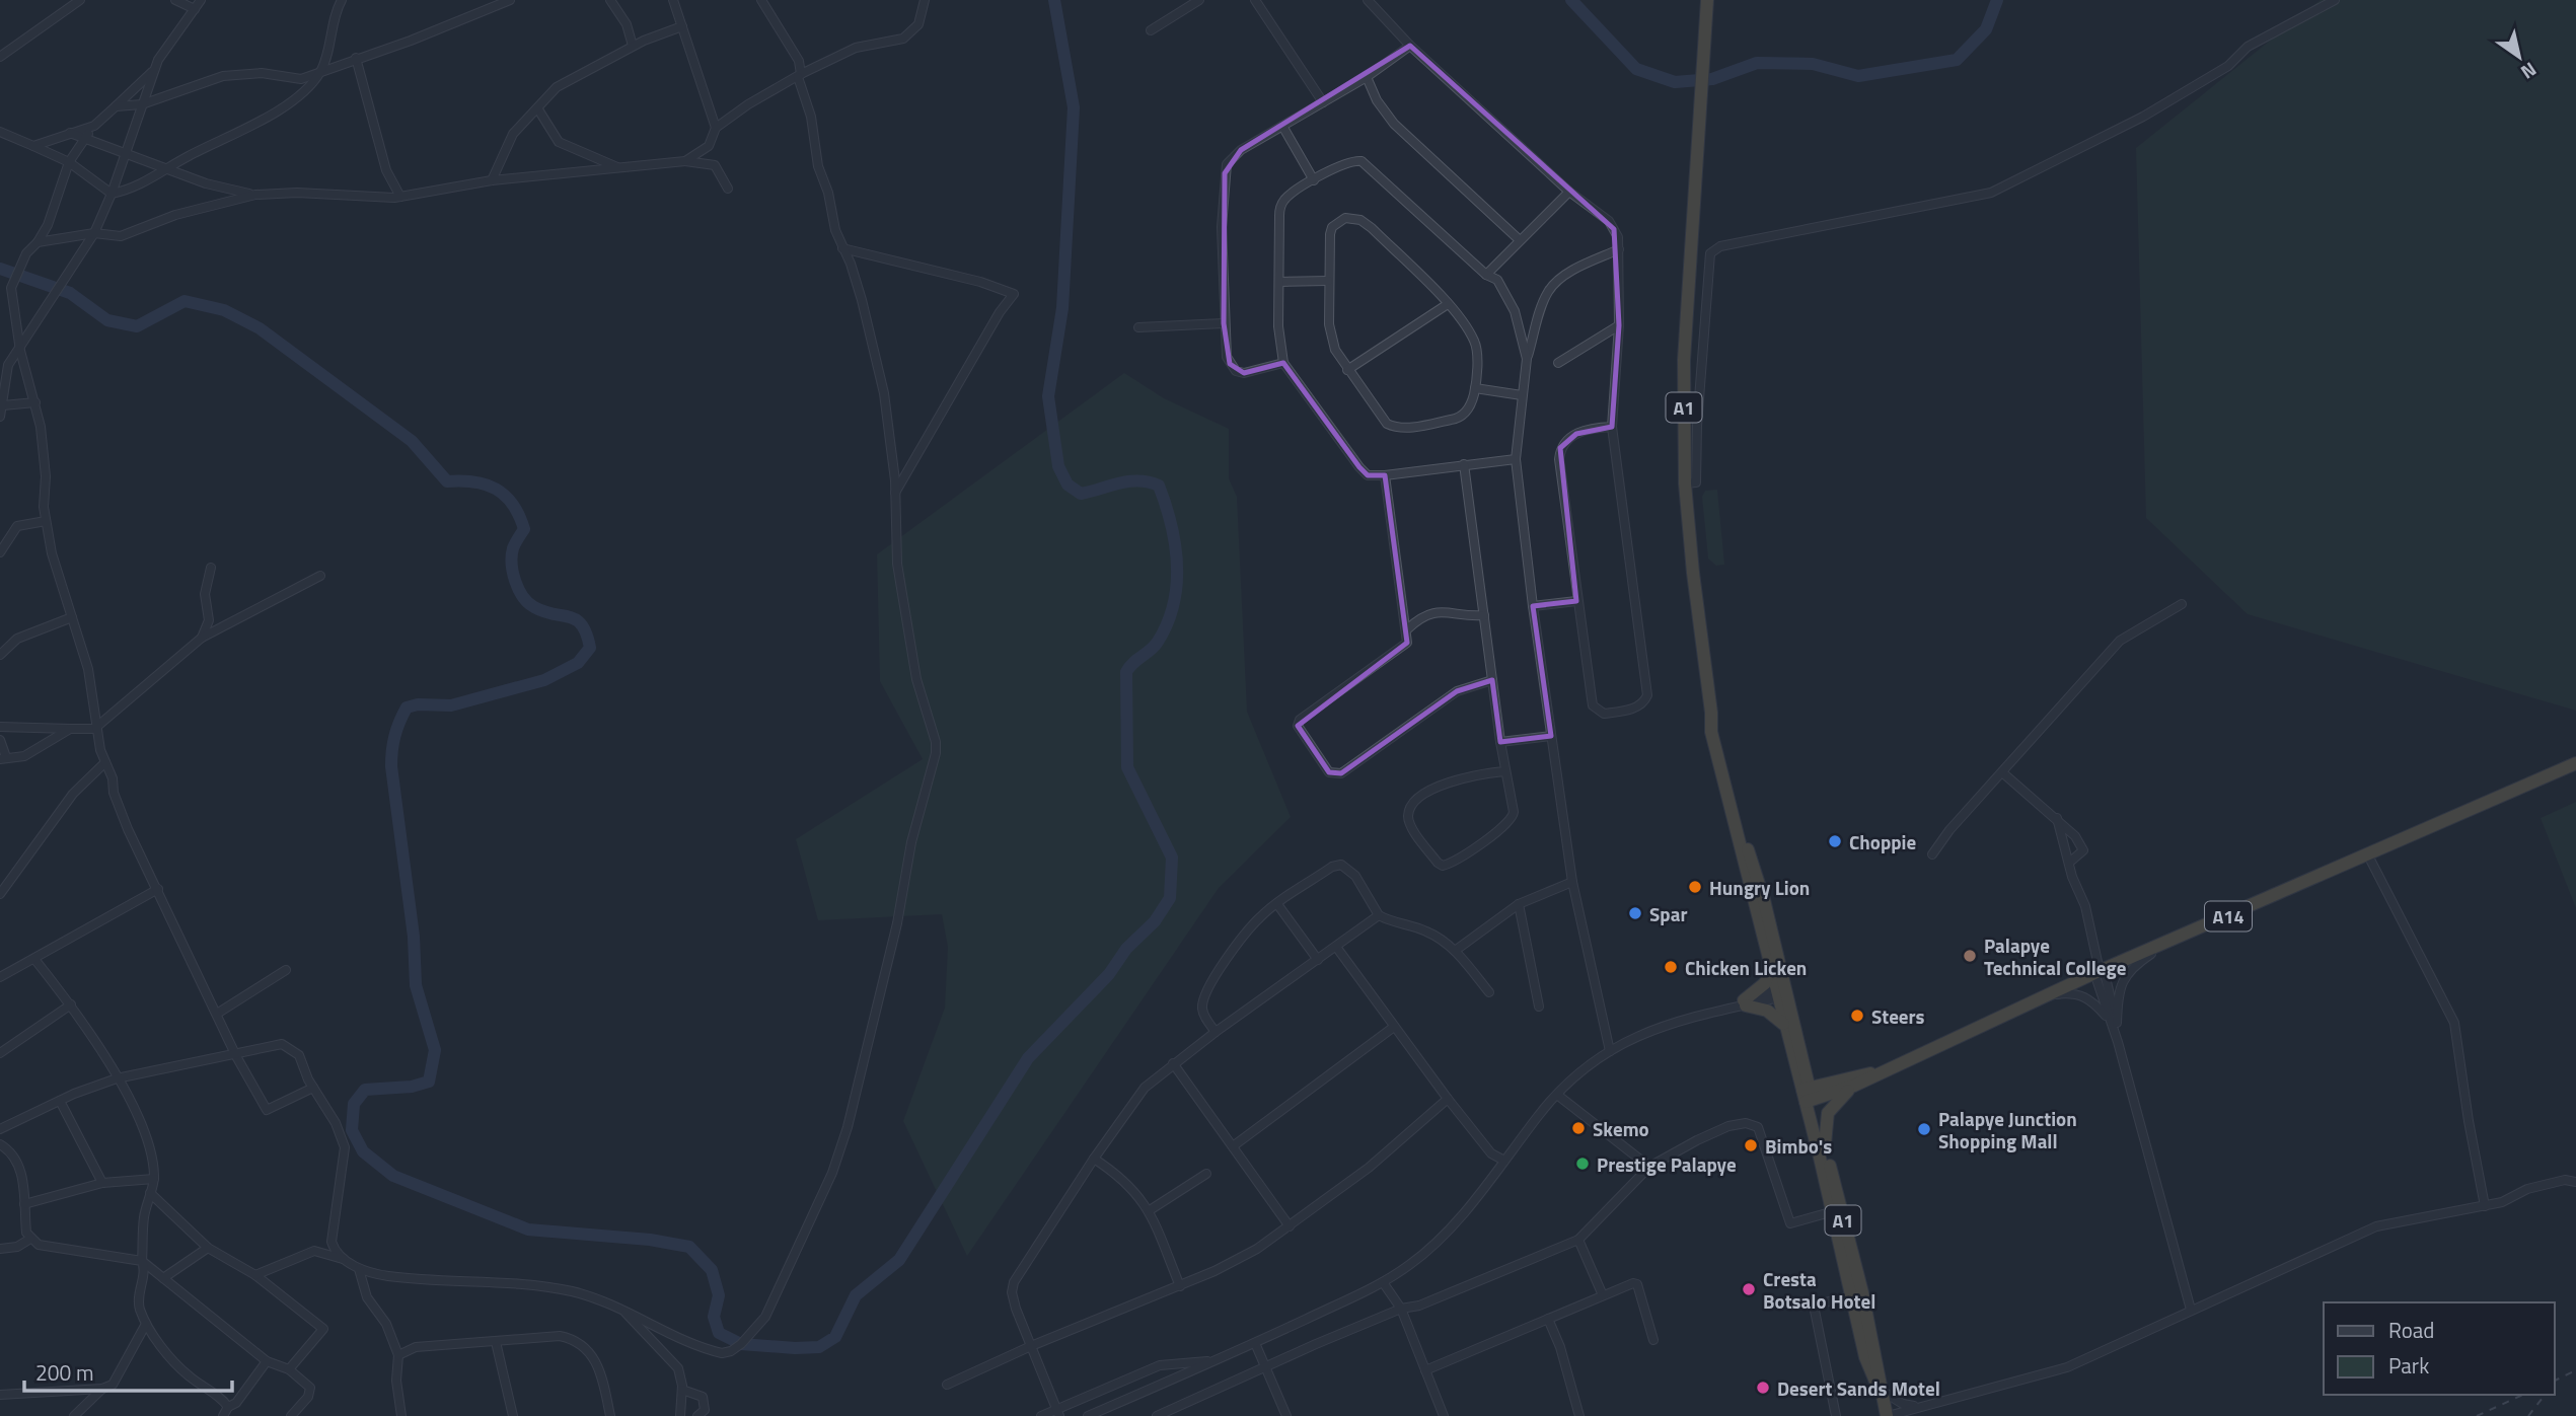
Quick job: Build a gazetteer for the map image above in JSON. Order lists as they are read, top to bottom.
{
  "streets": {
    "highway": ["A1", "A14"]
  },
  "crossings": [
    ["A1", "A14"]
  ],
  "places": [
    "Choppie",
    "Hungry Lion",
    "Spar",
    "Palapye Technical College",
    "Chicken Licken",
    "Steers",
    "Skemo",
    "Palapye Junction Shopping Mall",
    "Bimbo's",
    "Prestige Palapye",
    "Cresta Botsalo Hotel",
    "Desert Sands Motel"
  ],
  "legend": ["Road", "Park"],
  "scale_bar": "200 m",
  "north": "bottom right"
}
